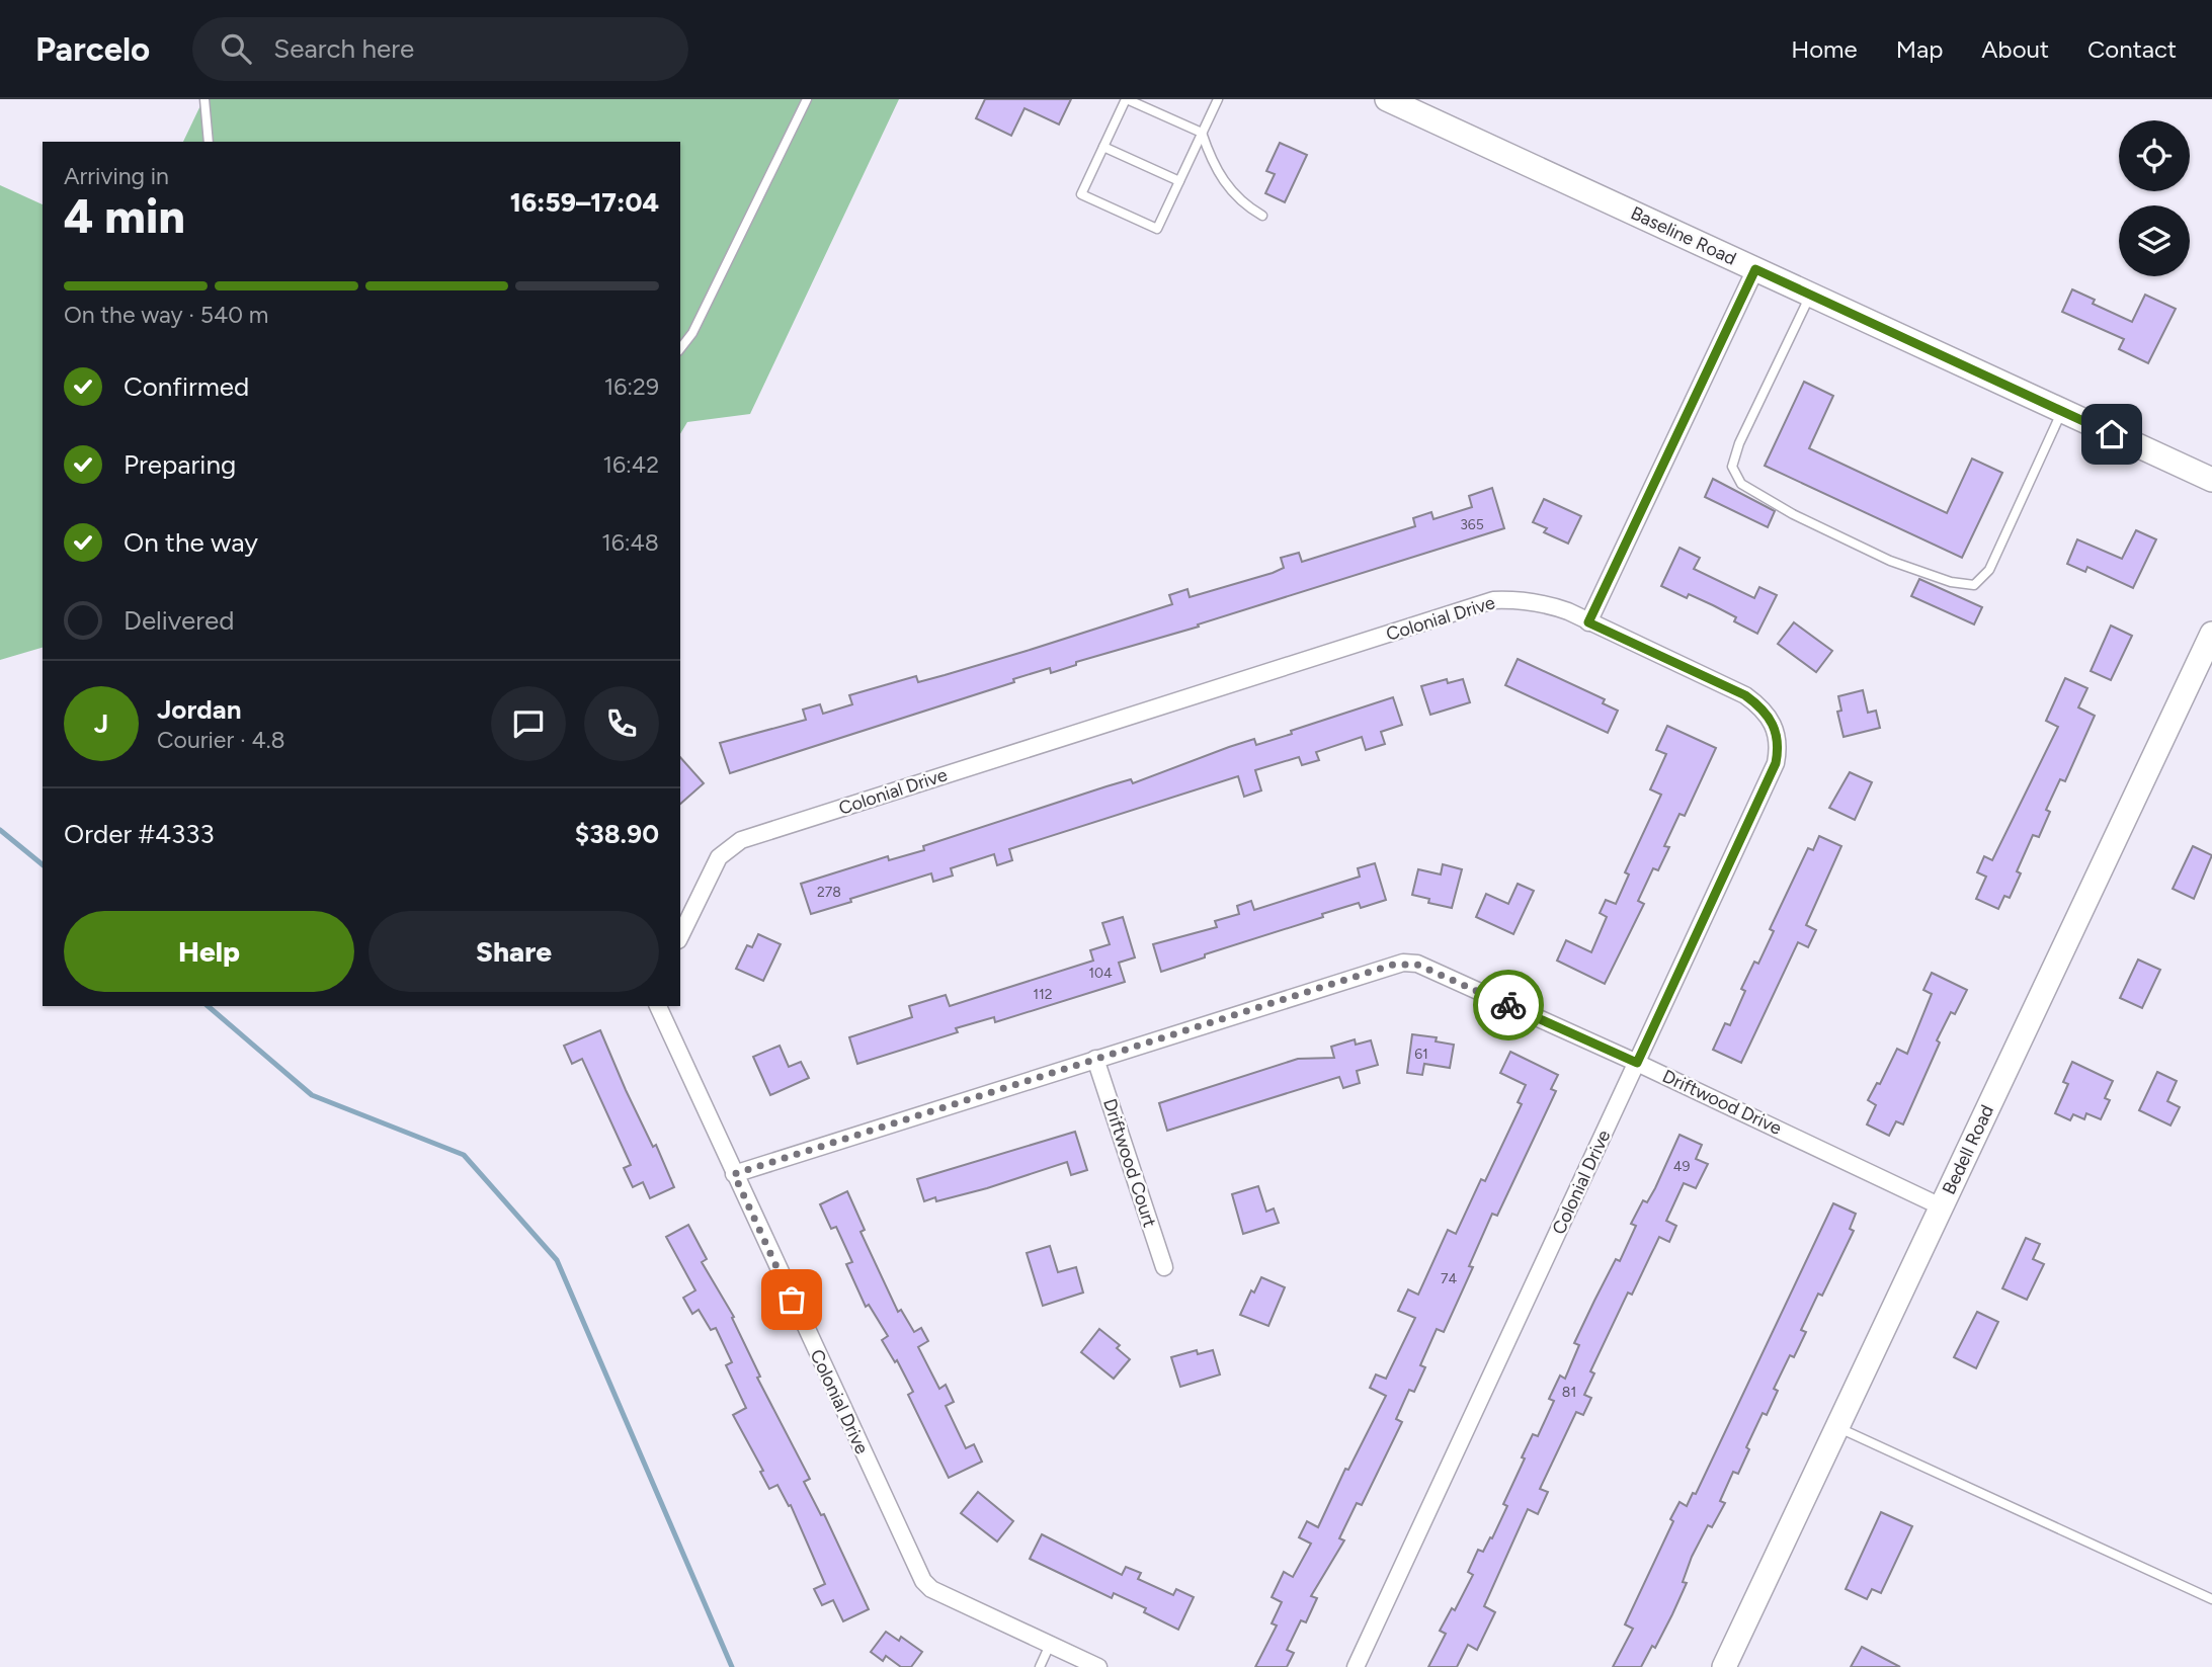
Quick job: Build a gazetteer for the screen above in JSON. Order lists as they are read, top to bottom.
{
  "streets": {
    "street": [
      "Baseline Road",
      "Colonial Drive",
      "Driftwood Drive",
      "Bedell Road",
      "Driftwood Court"
    ]
  },
  "crossings": [
    ["Colonial Drive", "Driftwood Drive"],
    ["Driftwood Drive", "Bedell Road"],
    ["Driftwood Drive", "Driftwood Court"]
  ],
  "house_numbers": [
    "365",
    "278",
    "104",
    "112",
    "61",
    "49",
    "74",
    "81"
  ],
  "page": {
    "header": "Parcelo",
    "search": "Search here",
    "nav": [
      "Home",
      "Map",
      "About",
      "Contact"
    ],
    "heading": ["4 min", "Arriving in", "16:59–17:04"],
    "panel": [
      "Jordan",
      "Courier · 4.8",
      "Order #4333",
      "$38.90"
    ],
    "bar": "On the way · 540 m",
    "list": [
      ["Confirmed", "16:29"],
      ["Preparing", "16:42"],
      ["On the way", "16:48"],
      "Delivered"
    ],
    "round": "J",
    "buttons": ["Help", "Share"]
  }
}
